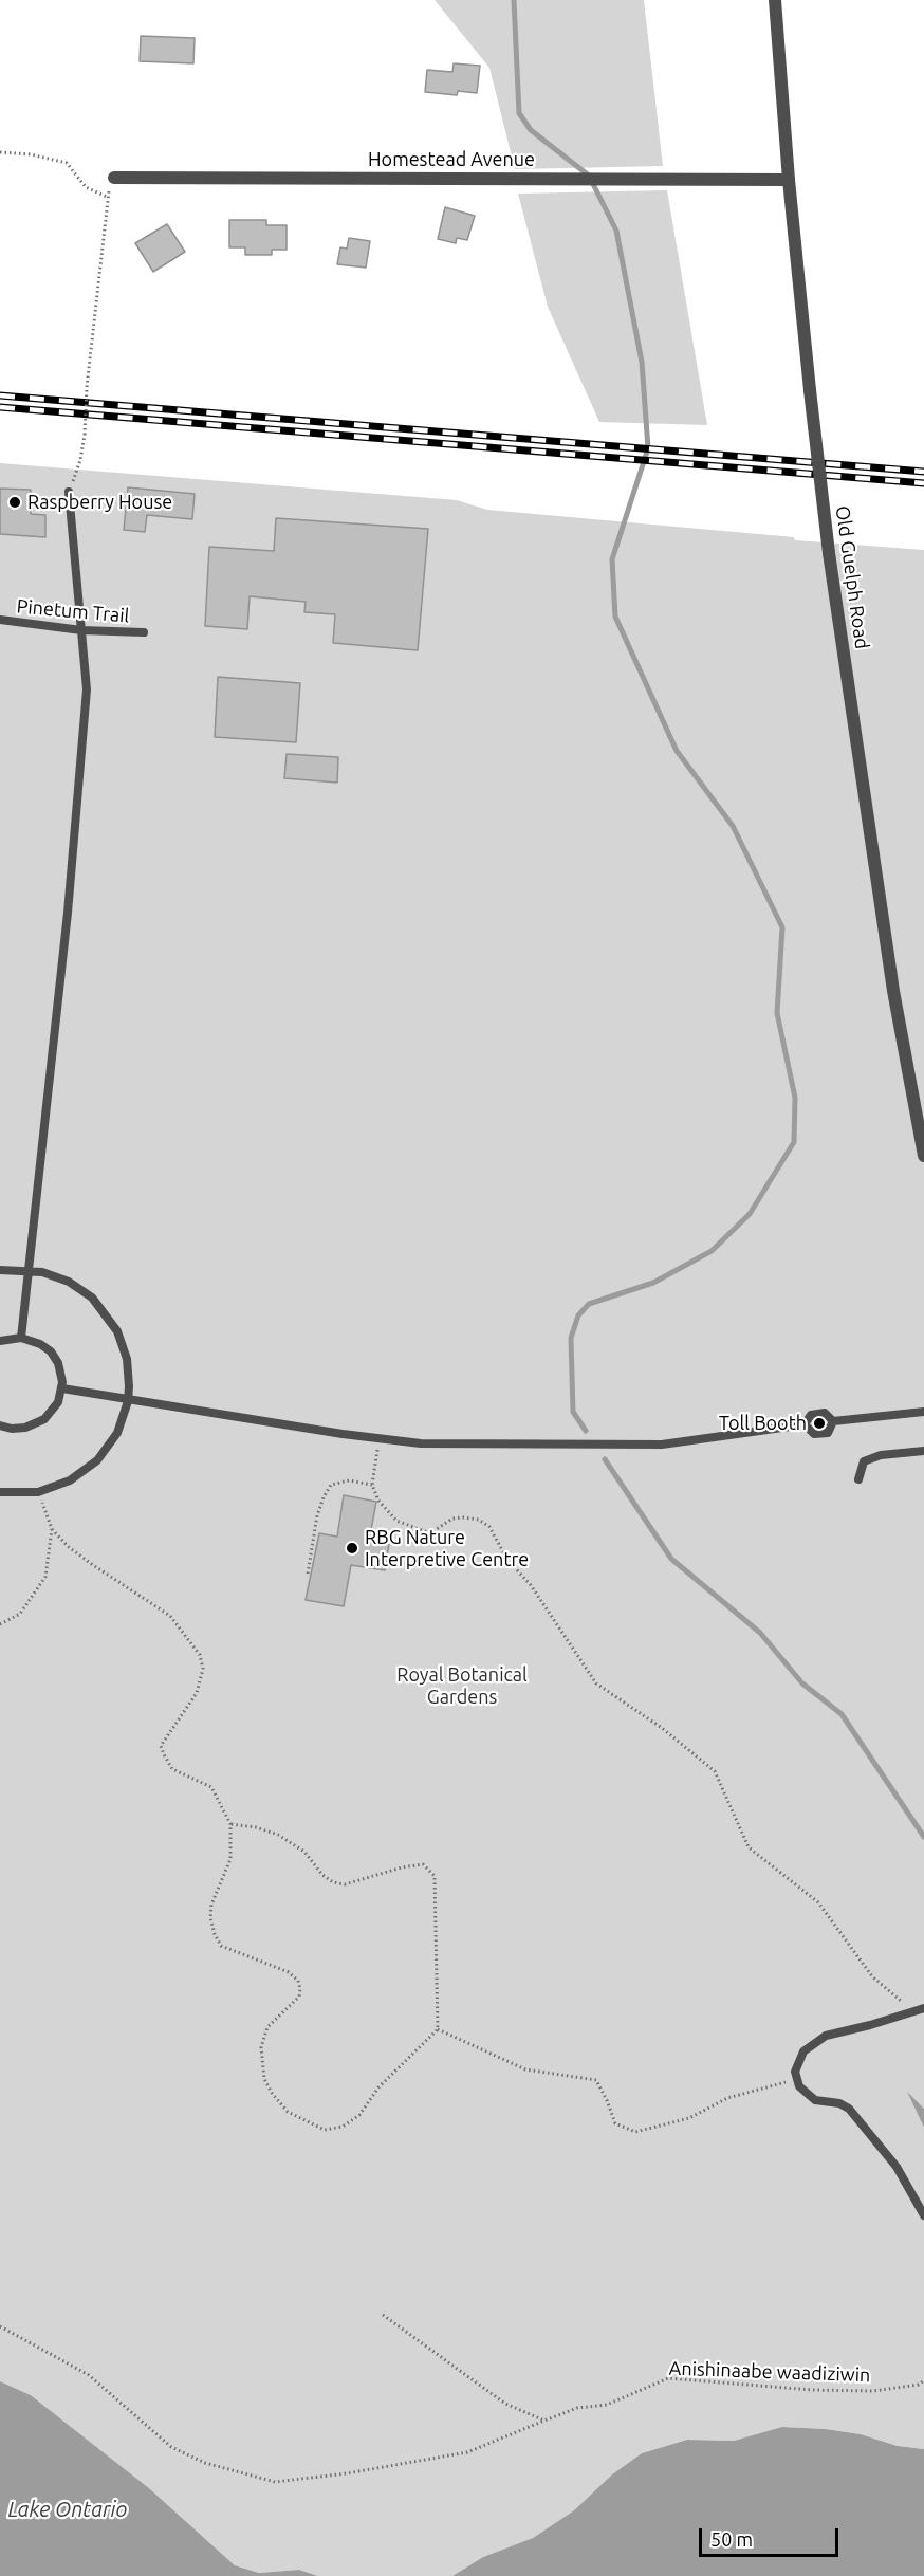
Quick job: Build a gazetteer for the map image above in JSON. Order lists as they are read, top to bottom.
{
  "streets": {
    "street": ["Homestead Avenue", "Old Guelph Road"],
    "lane": ["Pinetum Trail"],
    "path": ["Anishinaabe waadiziwin"]
  },
  "crossings": [
    ["Homestead Avenue", "Old Guelph Road"]
  ],
  "water": ["Lake Ontario"],
  "parks": ["Royal Botanical Gardens"],
  "places": ["Raspberry House", "Toll Booth", "RBG Nature Interpretive Centre"],
  "scale_bar": "50 m"
}
